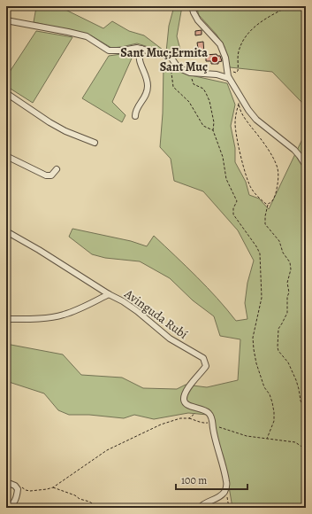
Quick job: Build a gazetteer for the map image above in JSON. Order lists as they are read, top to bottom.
{
  "streets": {
    "street": ["Avinguda Rubí"]
  },
  "places": ["Sant Muç;Ermita Sant Muç"],
  "scale_bar": "100 m"
}
